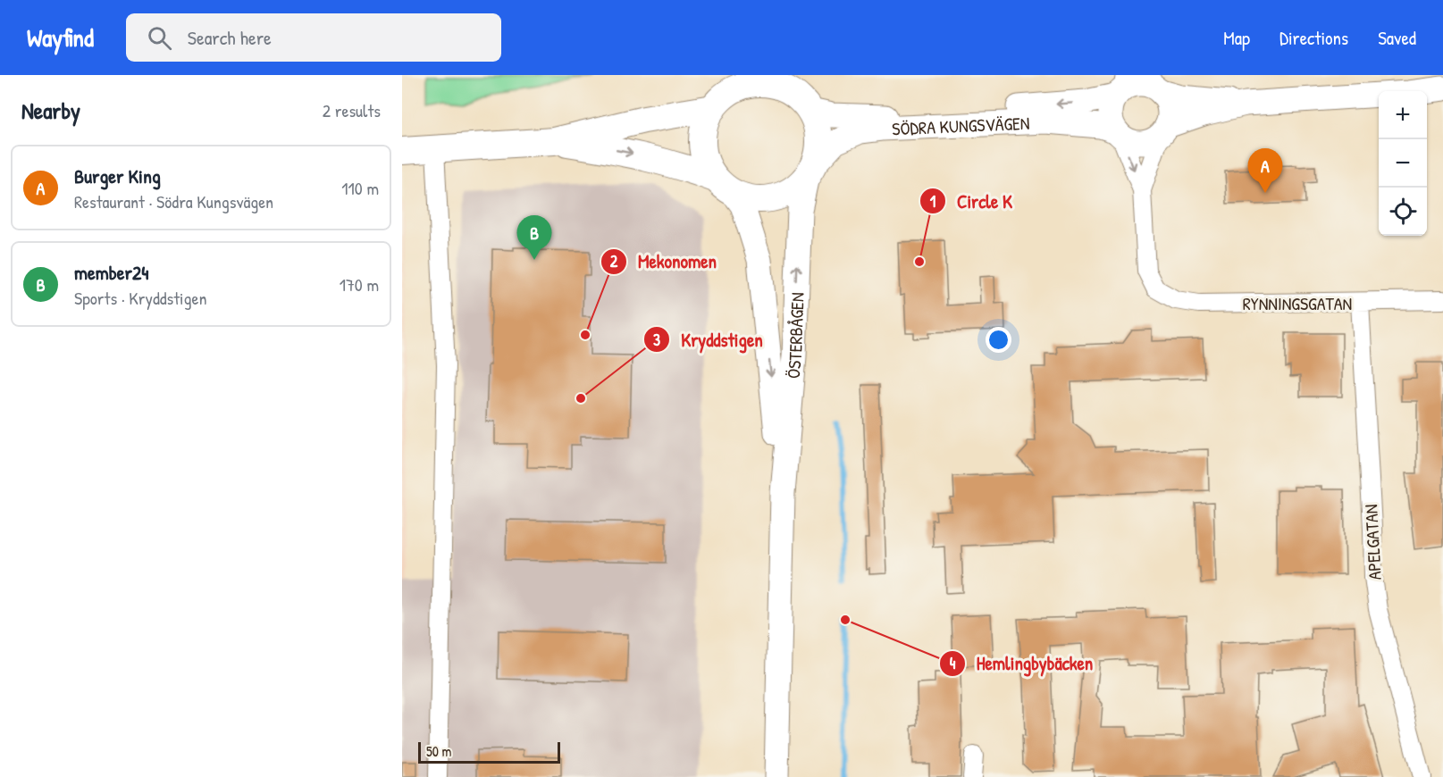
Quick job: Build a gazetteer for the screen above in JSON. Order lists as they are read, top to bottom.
{
  "streets": {
    "main road": ["SÖDRA KUNGSVÄGEN", "ÖSTERBÅGEN"],
    "street": ["RYNNINGSGATAN", "APELGATAN"]
  },
  "crossings": [
    ["SÖDRA KUNGSVÄGEN", "ÖSTERBÅGEN"],
    ["RYNNINGSGATAN", "APELGATAN"]
  ],
  "places": [
    "Circle K",
    "Mekonomen",
    "Kryddstigen",
    "Hemlingbybäcken"
  ],
  "scale_bar": "50 m",
  "page": {
    "header": "Wayfind",
    "search": "Search here",
    "nav": ["Map", "Directions", "Saved"],
    "heading": ["Nearby", "2 results"],
    "map_buttons": ["+", "−"],
    "list": [
      {
        "mark": "A",
        "name": "Burger King",
        "note": "Restaurant · Södra Kungsvägen",
        "value": "110 m"
      },
      {
        "mark": "B",
        "name": "member24",
        "note": "Sports · Kryddstigen",
        "value": "170 m"
      }
    ],
    "pins": ["A", "B"],
    "scale": "50 m"
  }
}
